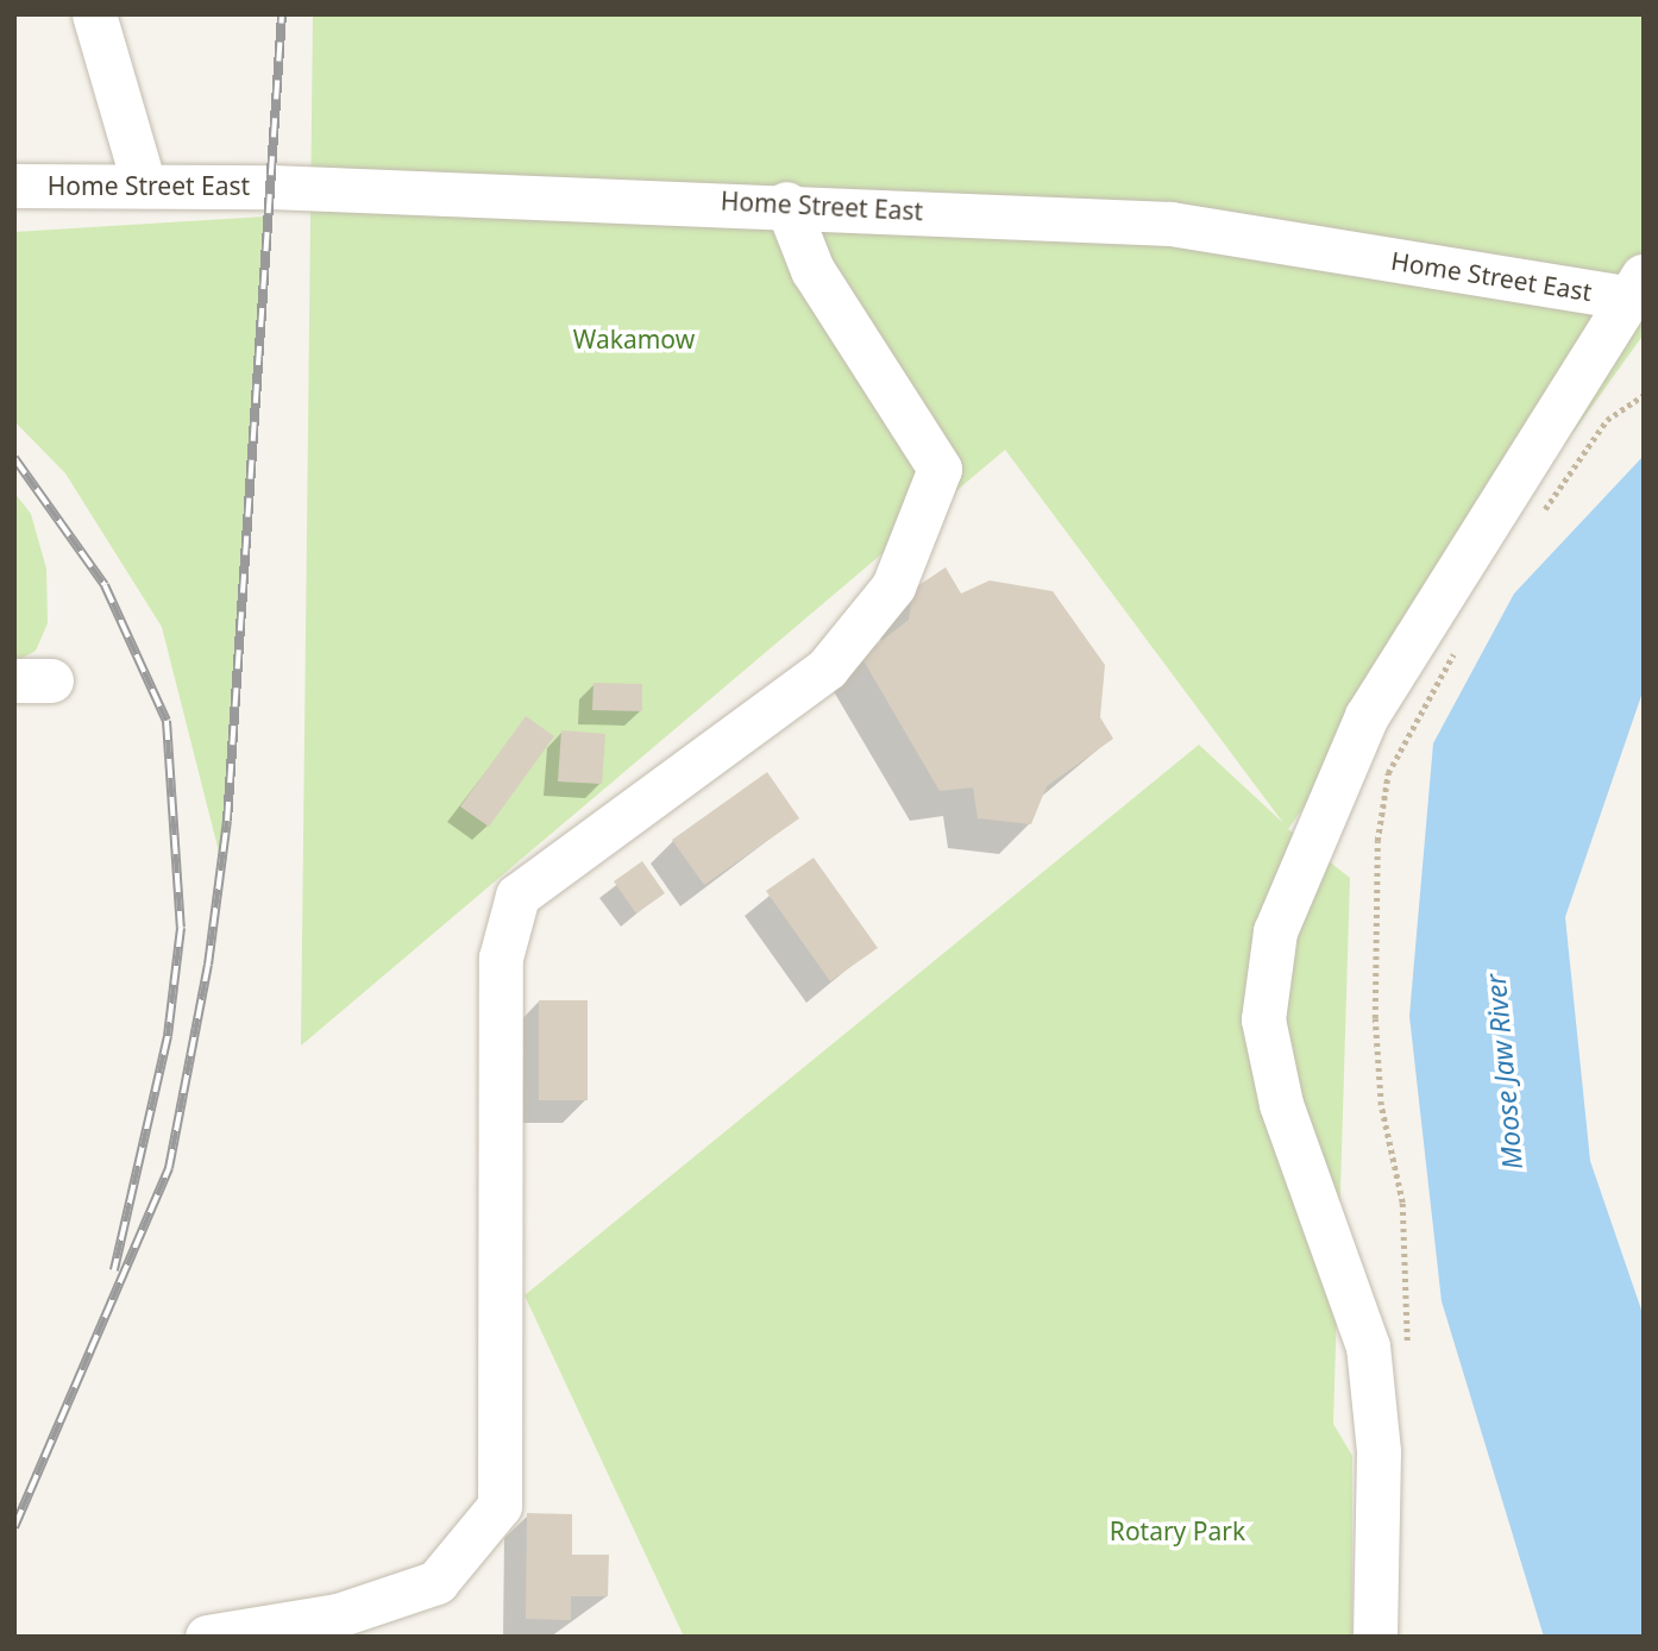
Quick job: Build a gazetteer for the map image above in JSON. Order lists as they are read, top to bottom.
{
  "streets": {
    "street": ["Home Street East"]
  },
  "water": ["Moose Jaw River"],
  "parks": ["Wakamow", "Rotary Park"]
}
